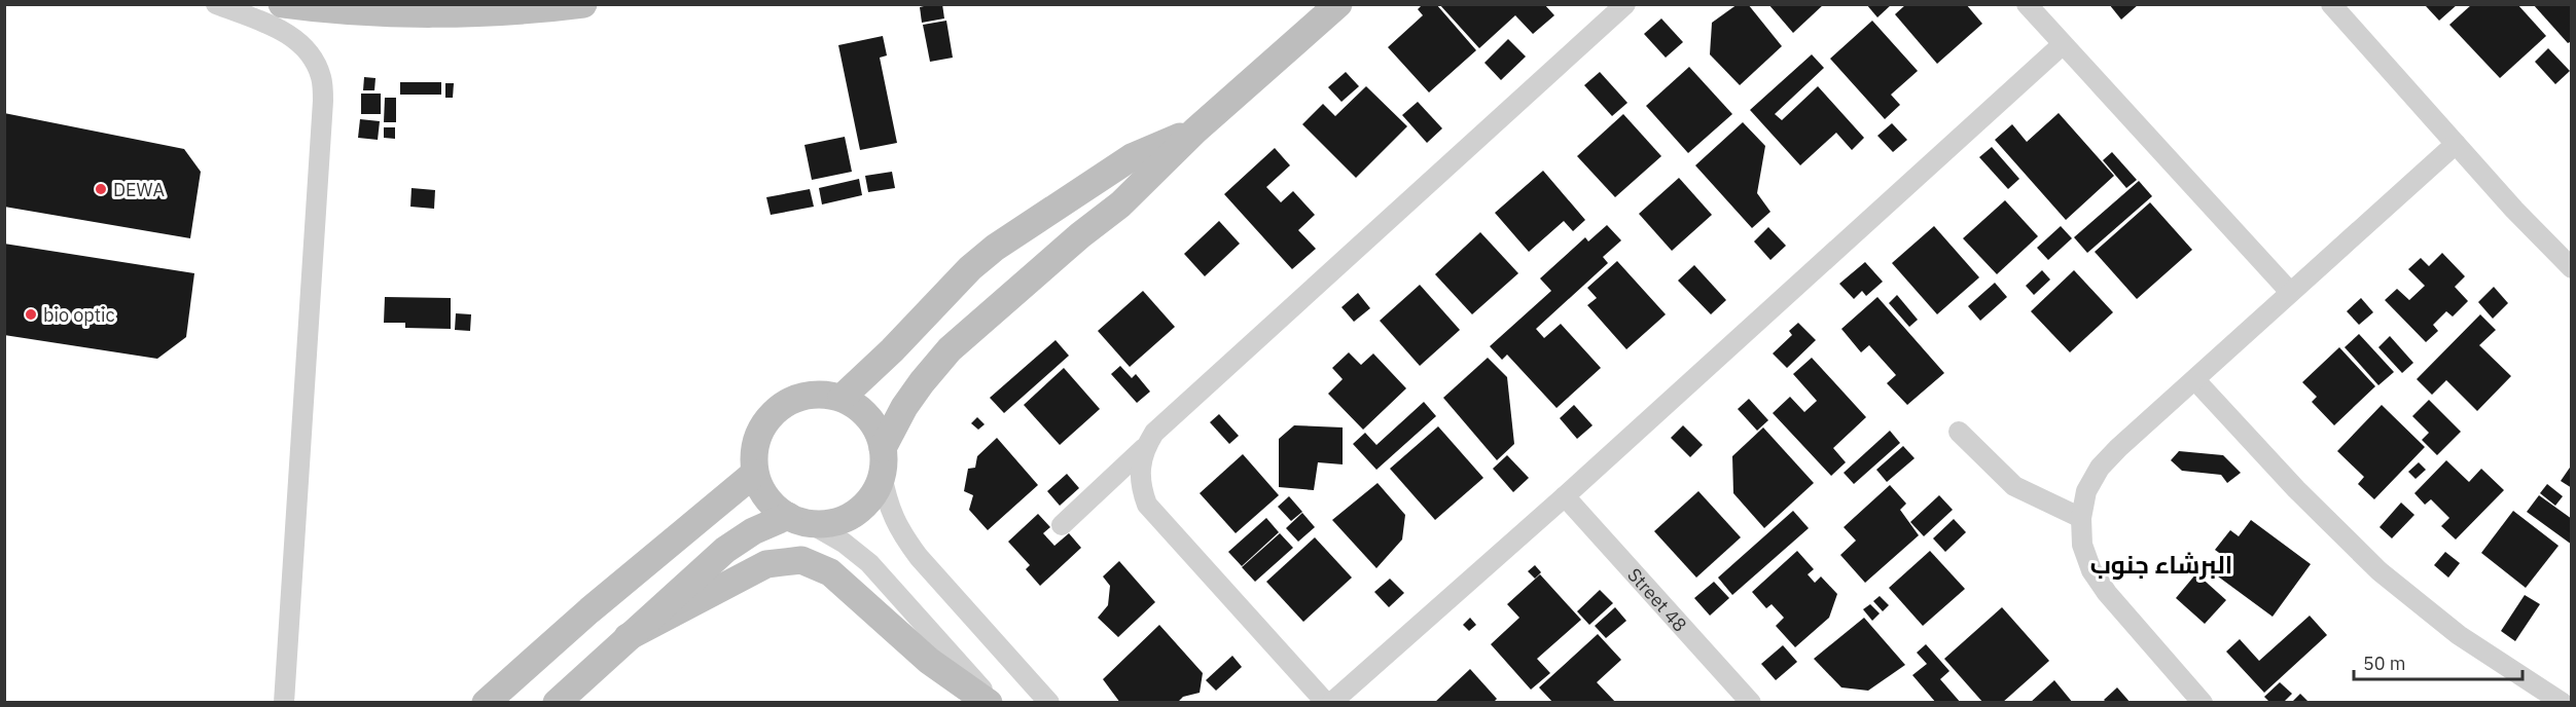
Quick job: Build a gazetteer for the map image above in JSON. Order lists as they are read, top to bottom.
{
  "streets": {
    "street": ["Street 48"]
  },
  "districts": ["البرشاء جنوب"],
  "places": ["DEWA", "bio optic"],
  "scale_bar": "50 m"
}
